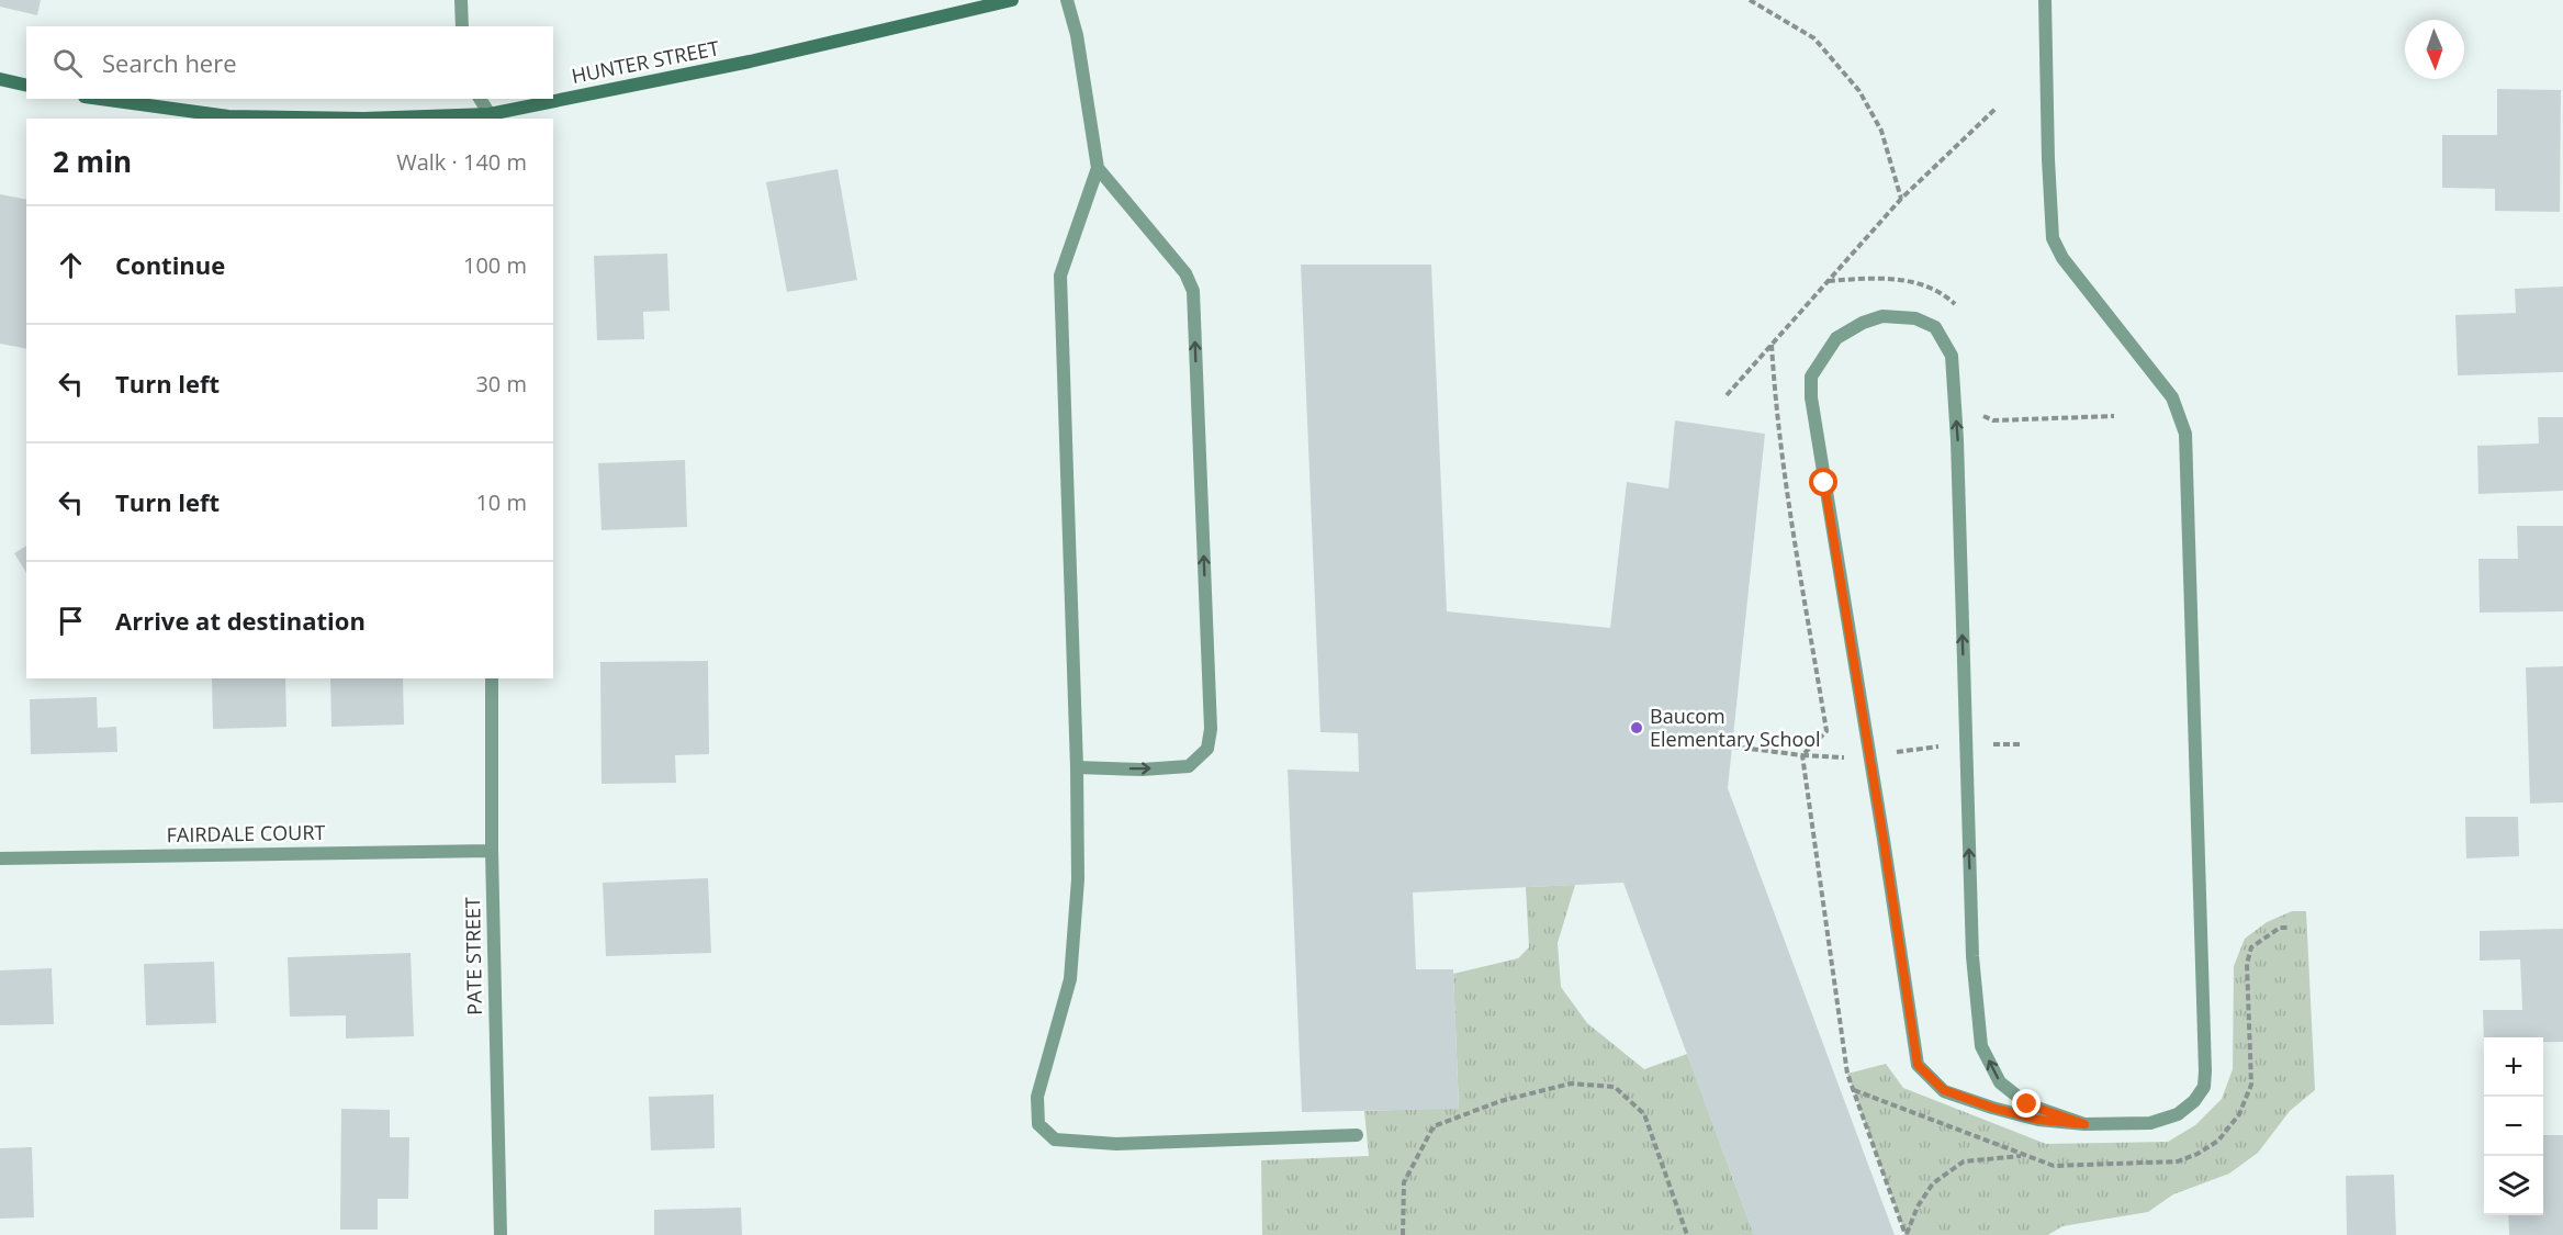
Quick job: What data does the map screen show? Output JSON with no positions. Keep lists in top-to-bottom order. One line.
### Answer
{"streets":{"street":["HUNTER STREET","FAIRDALE COURT","PATE STREET"]},"crossings":[["FAIRDALE COURT","PATE STREET"]],"places":["Baucom Elementary School"],"north":"bottom","page":{"search":"Search here","heading":["2 min","Walk · 140 m"],"list":[["Continue","100 m"],["Turn left","30 m"],["Turn left","10 m"],"Arrive at destination"],"map_buttons":["+","−"]}}
